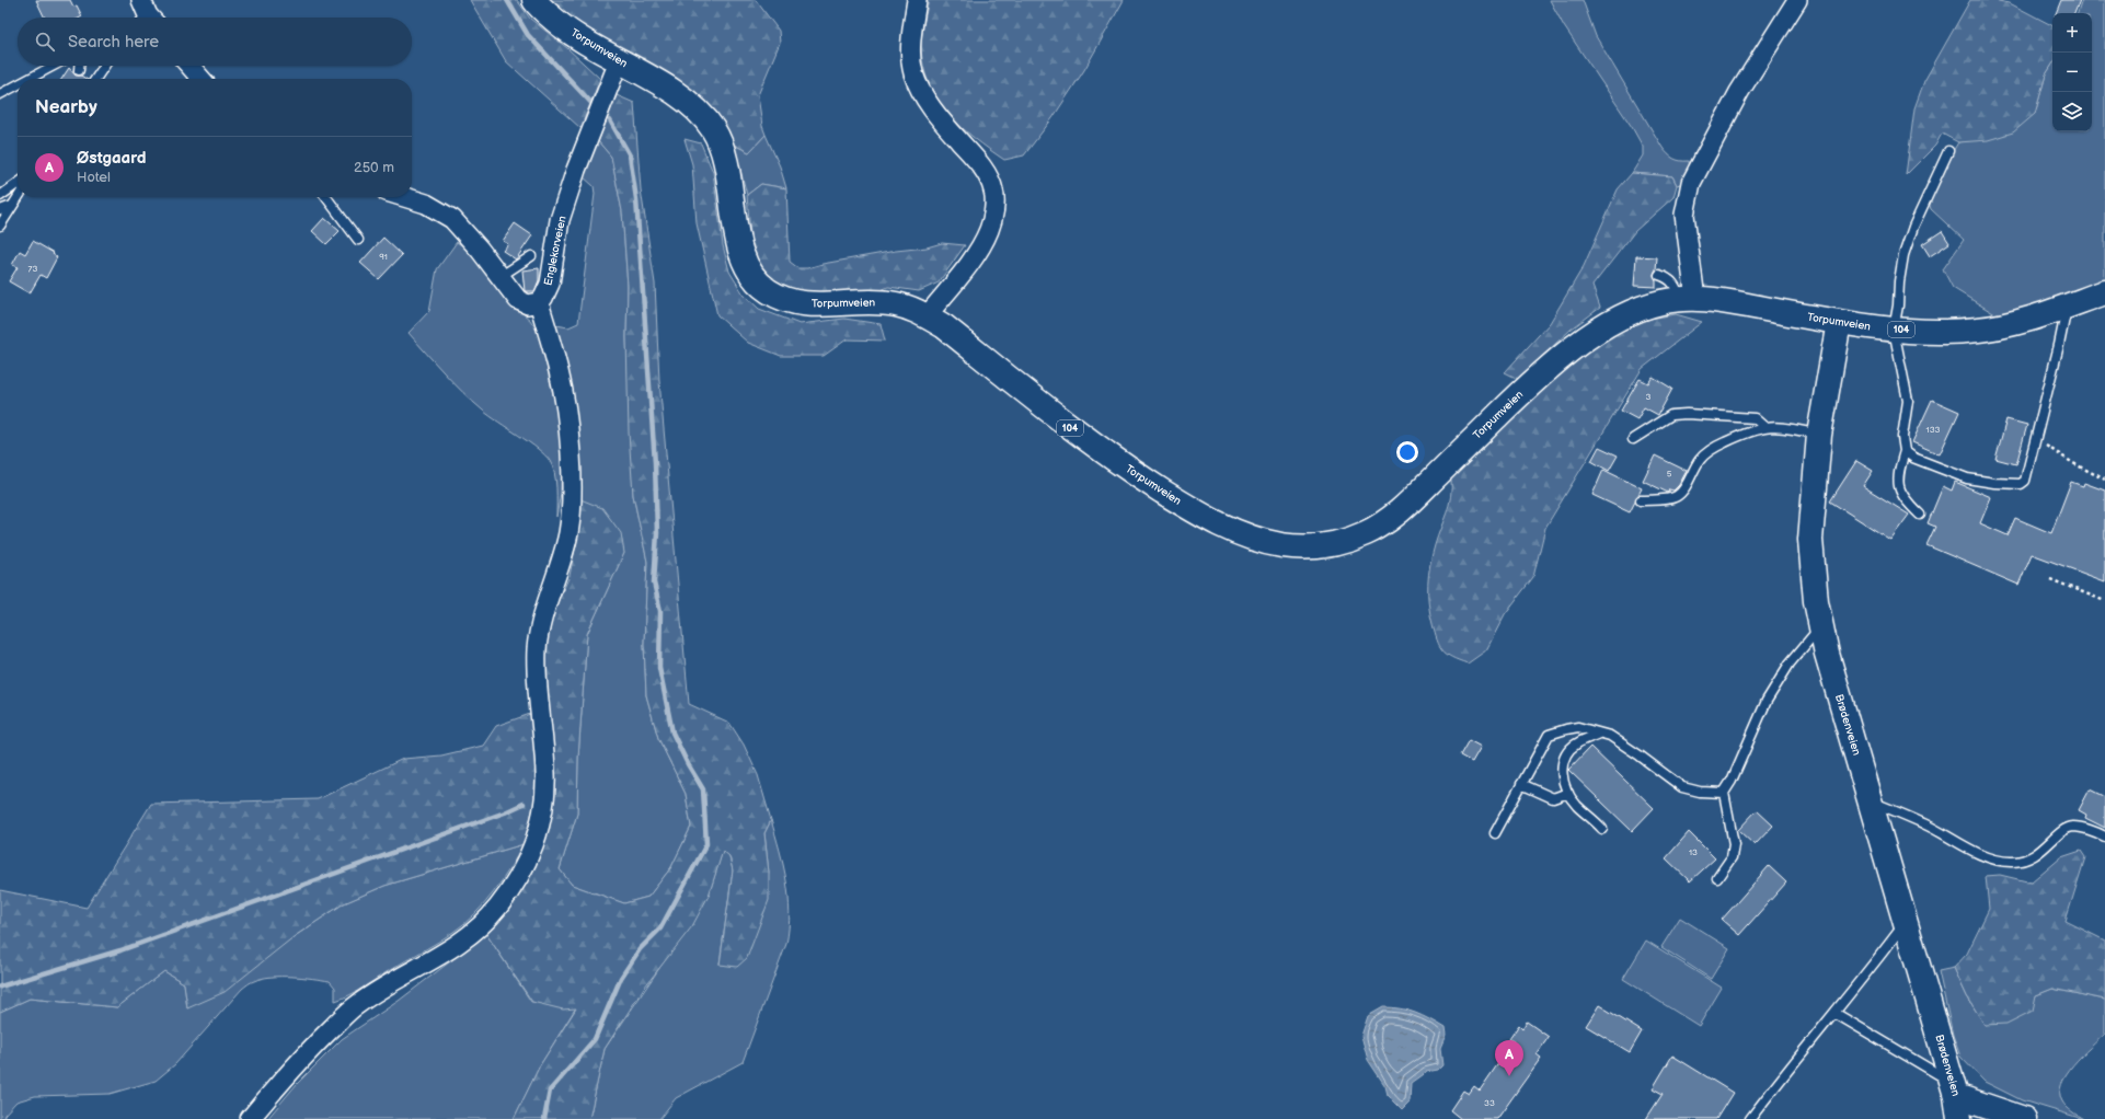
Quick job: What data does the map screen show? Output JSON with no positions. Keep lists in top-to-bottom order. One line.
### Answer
{"streets":{"main road":["Torpumveien","104","Brødenveien"],"street":["Englekorveien"]},"crossings":[["Torpumveien","Englekorveien"],["Torpumveien","Brødenveien"]],"house_numbers":["91","73","3","133","5","13","33"],"page":{"map_buttons":["+","−"],"search":"Search here","heading":"Nearby","list":[{"mark":"A","name":"Østgaard","note":"Hotel","value":"250 m"}],"pins":"A"}}
